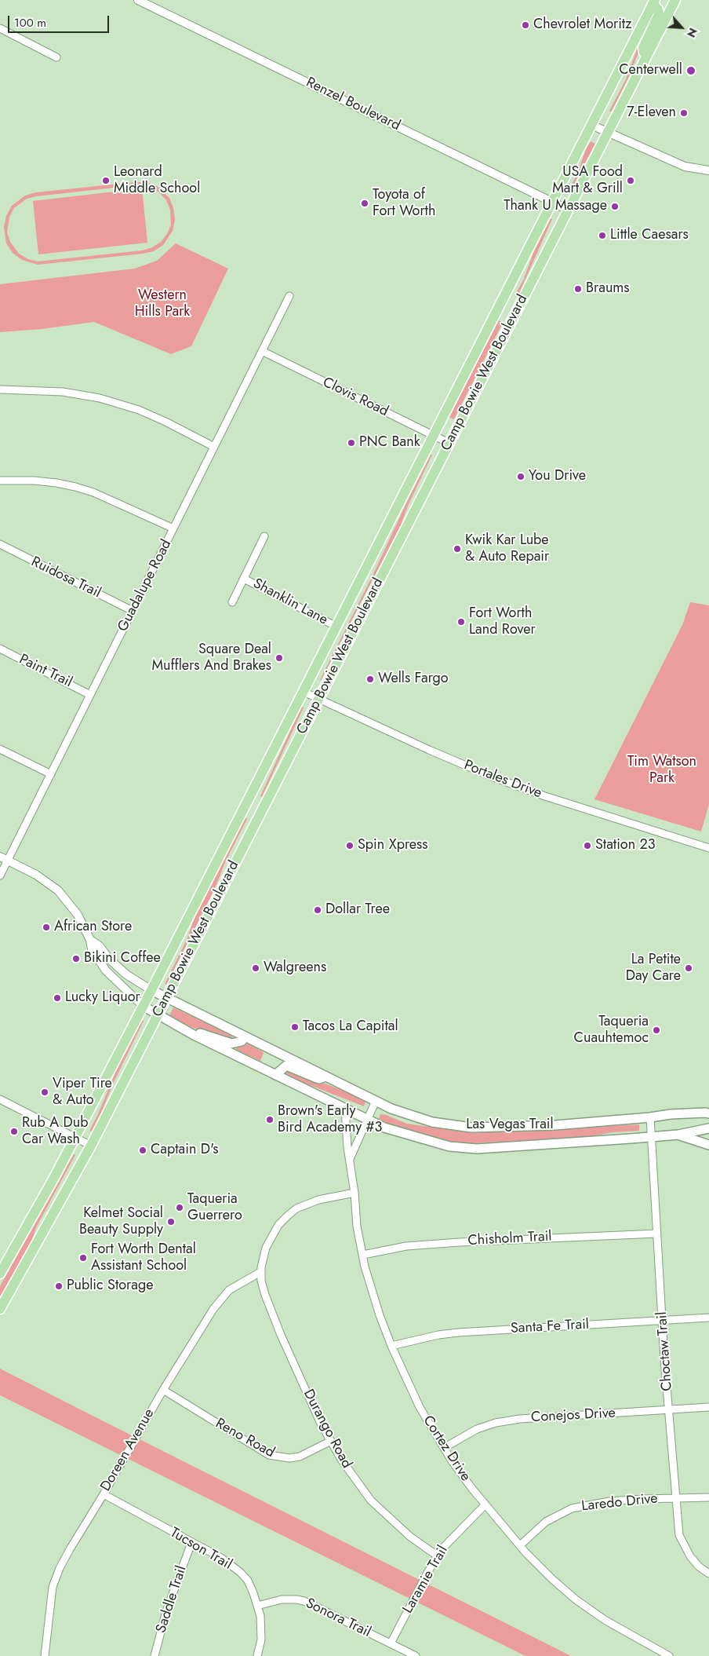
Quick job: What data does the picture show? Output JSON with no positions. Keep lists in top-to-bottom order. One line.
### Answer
{"streets":{"main road":["Camp Bowie West Boulevard","Las Vegas Trail"],"street":["Renzel Boulevard","Clovis Road","Ruidosa Trail","Guadalupe Road","Shanklin Lane","Paint Trail","Portales Drive","Chisholm Trail","Santa Fe Trail","Choctaw Trail","Conejos Drive","Durango Road","Reno Road","Cortez Drive","Doreen Avenue","Laredo Drive","Tucson Trail","Laramie Trail","Saddle Trail","Sonora Trail"]},"crossings":[["Renzel Boulevard","Camp Bowie West Boulevard"],["Camp Bowie West Boulevard","Clovis Road"],["Camp Bowie West Boulevard","Shanklin Lane"],["Camp Bowie West Boulevard","Portales Drive"],["Camp Bowie West Boulevard","Las Vegas Trail"],["Clovis Road","Guadalupe Road"],["Ruidosa Trail","Guadalupe Road"],["Guadalupe Road","Paint Trail"],["Las Vegas Trail","Choctaw Trail"],["Las Vegas Trail","Cortez Drive"],["Chisholm Trail","Choctaw Trail"],["Chisholm Trail","Cortez Drive"],["Santa Fe Trail","Choctaw Trail"],["Santa Fe Trail","Cortez Drive"],["Choctaw Trail","Conejos Drive"],["Choctaw Trail","Laredo Drive"],["Conejos Drive","Cortez Drive"],["Durango Road","Reno Road"],["Durango Road","Doreen Avenue"],["Durango Road","Laramie Trail"],["Reno Road","Doreen Avenue"],["Cortez Drive","Laredo Drive"],["Cortez Drive","Laramie Trail"],["Doreen Avenue","Tucson Trail"],["Tucson Trail","Saddle Trail"],["Tucson Trail","Sonora Trail"],["Laramie Trail","Sonora Trail"]],"parks":["Western Hills Park","Tim Watson Park"],"places":["Chevrolet Moritz","Centerwell","7-Eleven","Leonard Middle School","USA Food Mart & Grill","Toyota of Fort Worth","Thank U Massage","Little Caesars","Braums","PNC Bank","You Drive","Kwik Kar Lube & Auto Repair","Fort Worth Land Rover","Square Deal Mufflers And Brakes","Wells Fargo","Spin Xpress","Station 23","Dollar Tree","African Store","Bikini Coffee","Walgreens","La Petite Day Care","Lucky Liquor","Tacos La Capital","Taqueria Cuauhtemoc","Viper Tire & Auto","Brown's Early Bird Academy #3","Rub A Dub Car Wash","Captain D's","Taqueria Guerrero","Kelmet Social Beauty Supply","Fort Worth Dental Assistant School","Public Storage"],"scale_bar":"100 m","north":"bottom right"}
